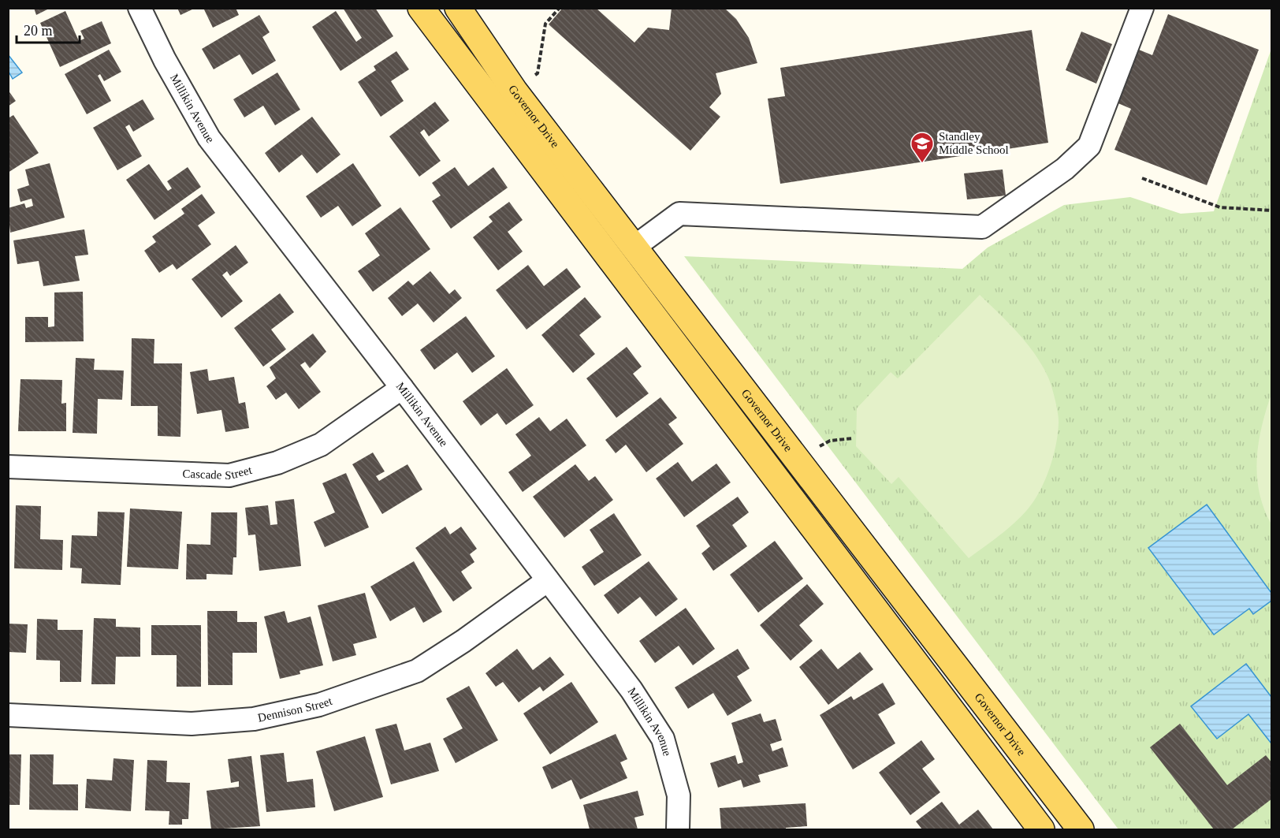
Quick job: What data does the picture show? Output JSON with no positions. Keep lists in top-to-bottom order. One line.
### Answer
{"streets":{"main road":["Governor Drive"],"street":["Millikin Avenue","Cascade Street","Dennison Street"]},"crossings":[["Millikin Avenue","Cascade Street"],["Millikin Avenue","Dennison Street"]],"places":{"school or university":["Standley Middle School"]},"scale_bar":"20 m"}
